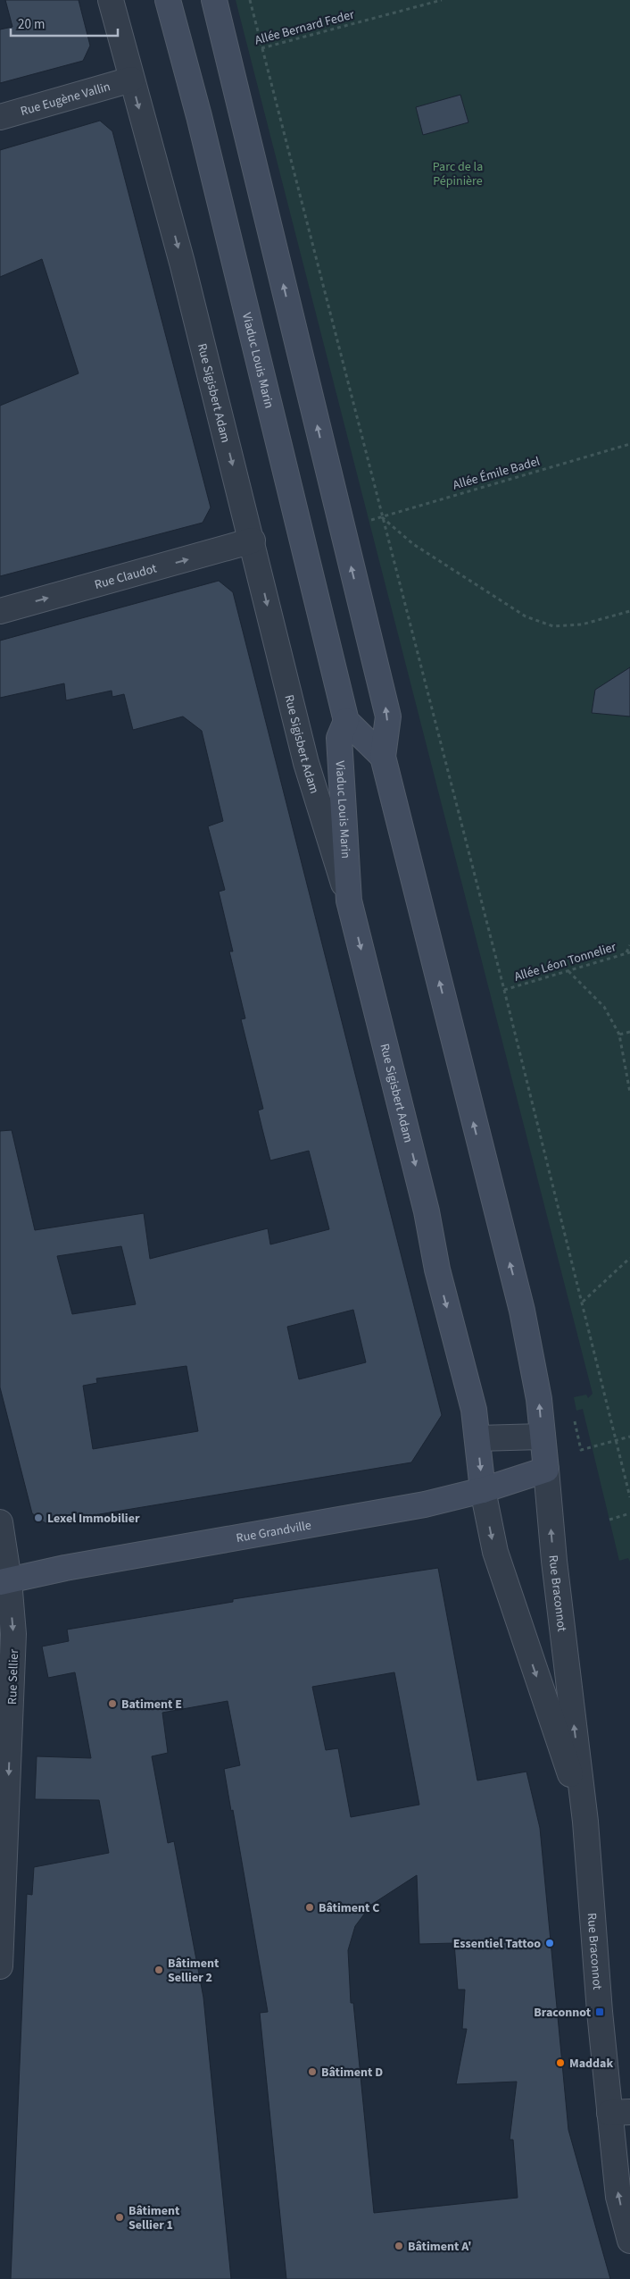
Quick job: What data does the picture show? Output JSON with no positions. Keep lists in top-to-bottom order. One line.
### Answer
{"streets":{"main road":["Viaduc Louis Marin","Rue Sigisbert Adam","Rue Grandville"],"street":["Rue Eugène Vallin","Rue Claudot","Rue Braconnot","Rue Sellier"],"path":["Allée Bernard Feder","Allée Émile Badel","Allée Léon Tonnelier"]},"crossings":[["Rue Eugène Vallin","Rue Sigisbert Adam"],["Viaduc Louis Marin","Rue Sigisbert Adam"],["Rue Sigisbert Adam","Rue Claudot"],["Rue Sigisbert Adam","Rue Grandville"],["Rue Sigisbert Adam","Rue Braconnot"],["Rue Grandville","Rue Braconnot"],["Rue Grandville","Rue Sellier"]],"one_way":["Rue Sigisbert Adam","Rue Claudot","Rue Sellier"],"parks":["Parc de la Pépinière"],"places":{"other":["Lexel Immobilier","Batiment E","Bâtiment C","Essentiel Tattoo","Bâtiment Sellier 2","Maddak","Bâtiment D","Bâtiment Sellier 1","Bâtiment A'"],"transit":["Braconnot"]},"scale_bar":"20 m"}
